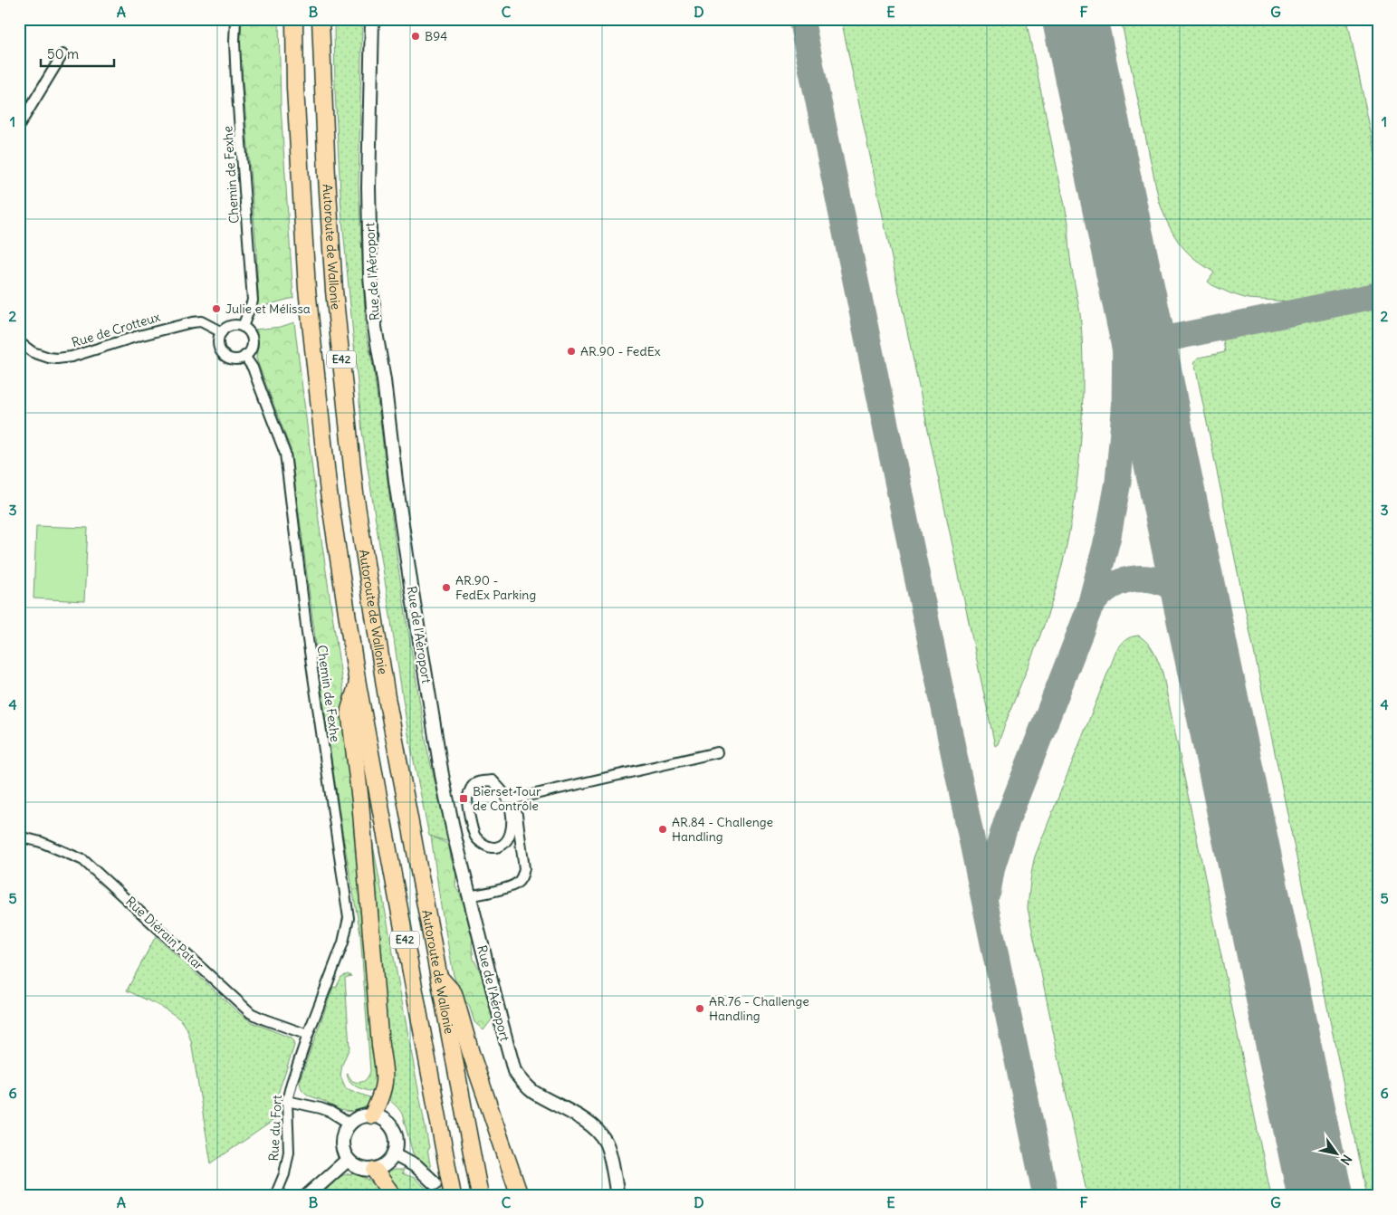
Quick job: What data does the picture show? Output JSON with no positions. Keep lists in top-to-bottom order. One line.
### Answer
{"streets":{"highway":["Autoroute de Wallonie","E42"],"street":["Chemin de Fexhe","Rue de l'Aéroport","Rue de Crotteux","Rue Diérain Patar","Rue du Fort"]},"crossings":[["Chemin de Fexhe","Rue de Crotteux"],["Chemin de Fexhe","Rue Diérain Patar"],["Chemin de Fexhe","Rue du Fort"],["Rue Diérain Patar","Rue du Fort"]],"places":{"other":["B94","Julie et Mélissa","AR.90 - FedEx","AR.90 - FedEx Parking","AR.84 - Challenge Handling","AR.76 - Challenge Handling"],"transit":["Bierset Tour de Contrôle"]},"scale_bar":"50 m","north":"bottom right","grid":{"columns":["A","B","C","D","E","F","G"],"rows":["1","2","3","4","5","6"]}}
